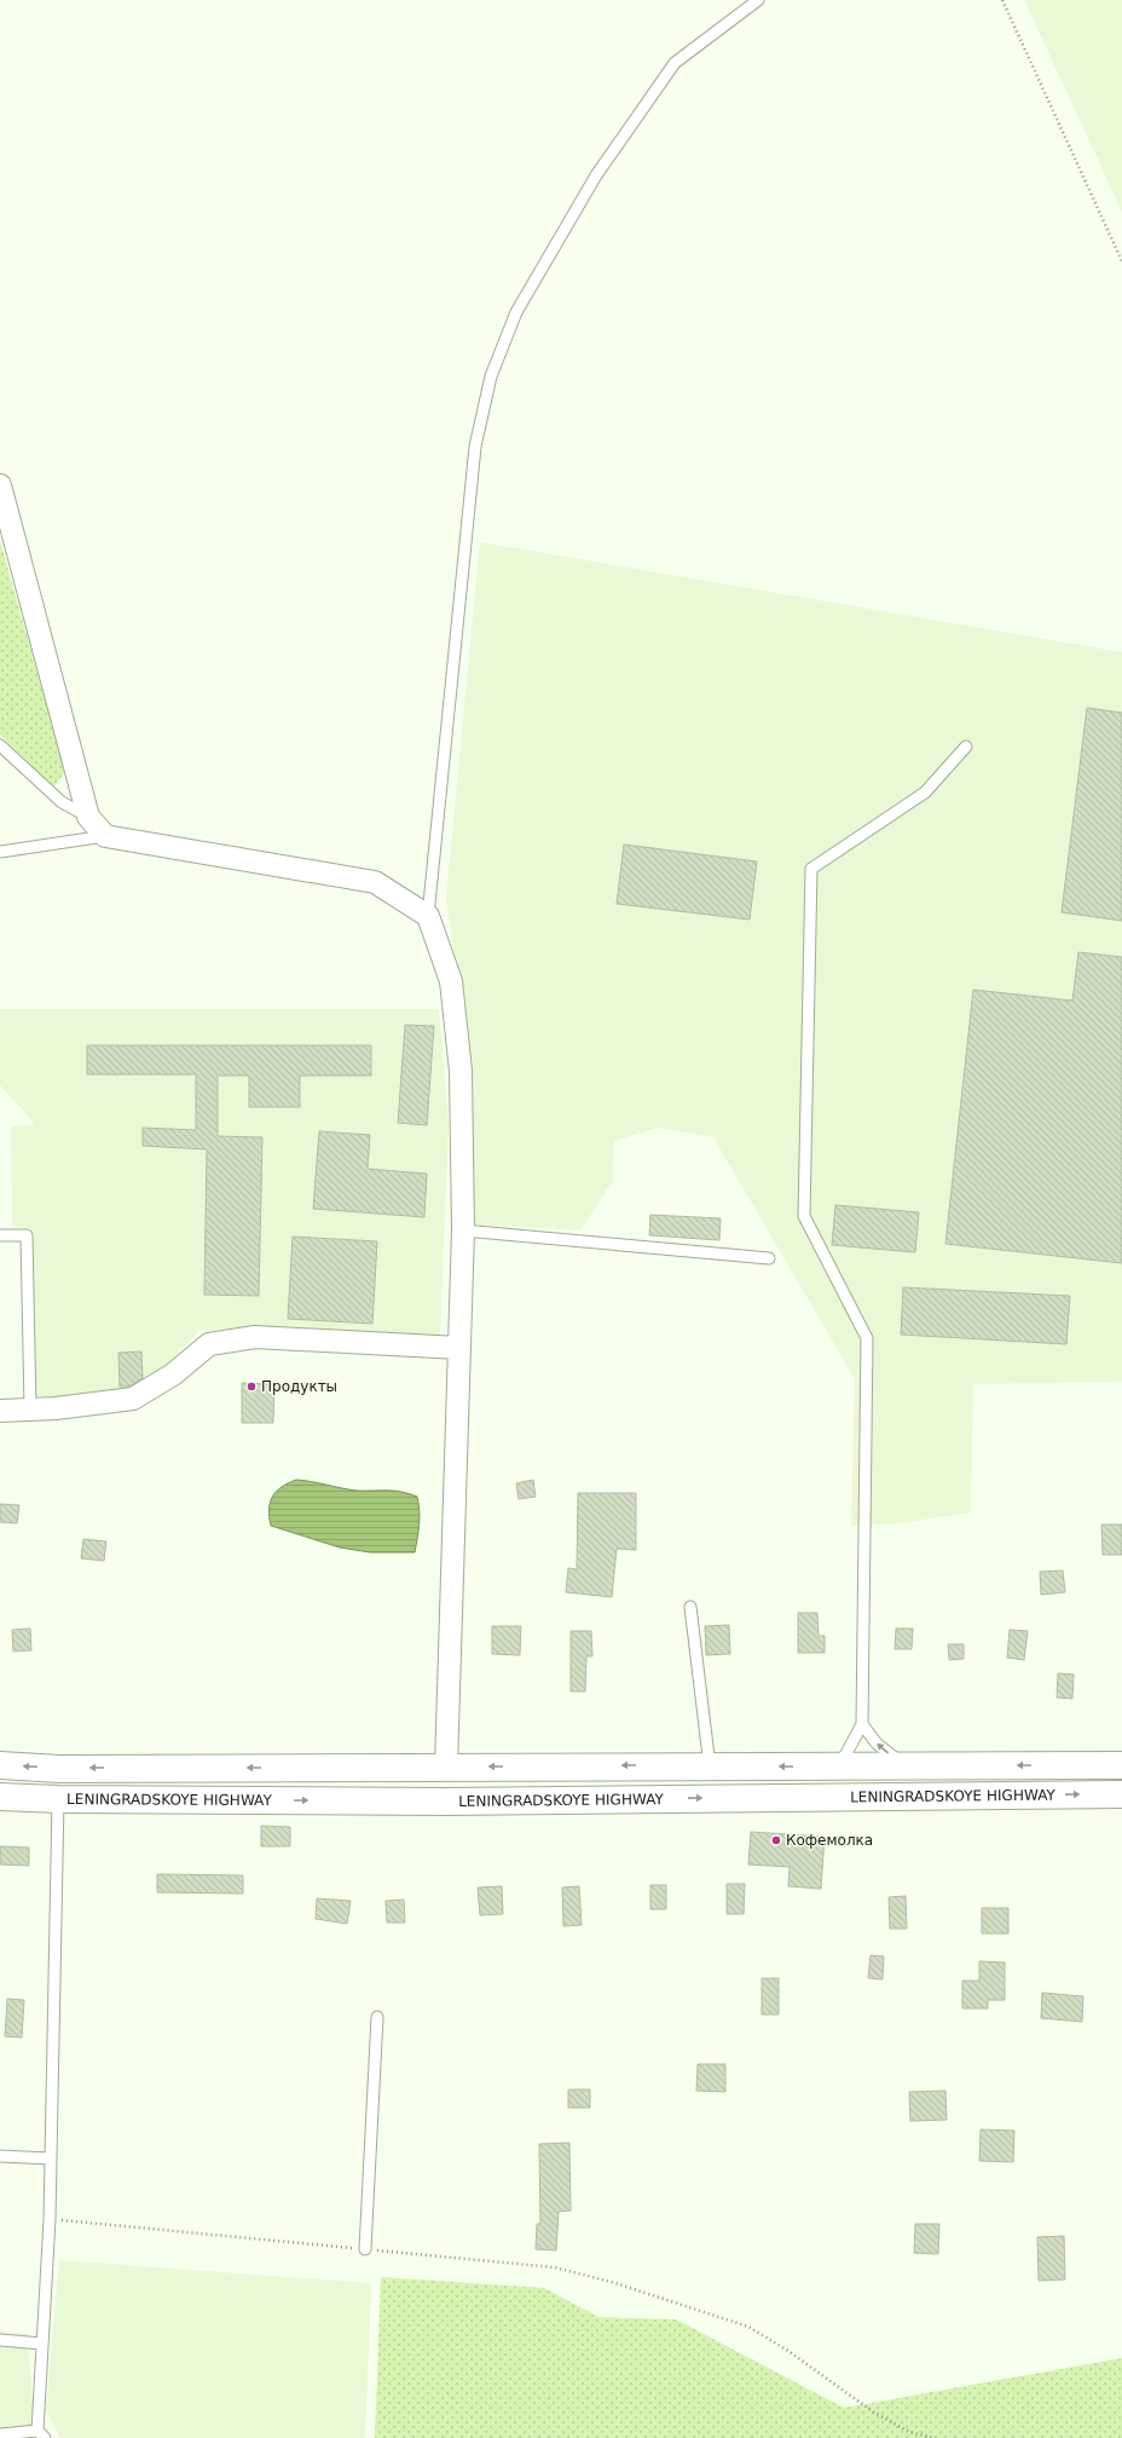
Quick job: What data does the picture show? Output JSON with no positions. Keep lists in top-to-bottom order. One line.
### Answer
{"streets":{"highway":["LENINGRADSKOYE HIGHWAY"]},"places":["Продукты","Кофемолка"]}
